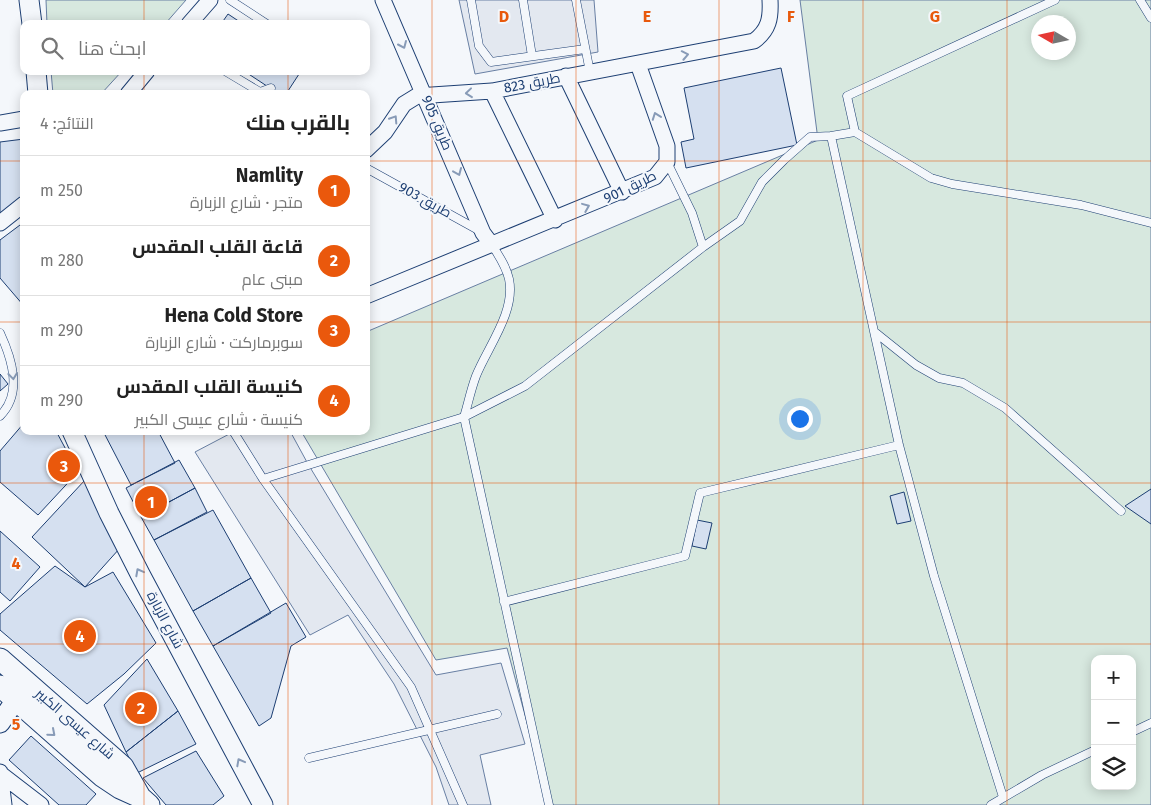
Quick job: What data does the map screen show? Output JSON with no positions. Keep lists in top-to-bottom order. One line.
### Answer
{"streets":{"main road":["شارع عيسى الكبير"],"street":["طريق 823","طريق 905","طريق 901","شارع الزبارة"],"lane":["طريق 903"]},"crossings":[["طريق 823","طريق 905"],["طريق 823","طريق 901"],["طريق 905","طريق 901"],["طريق 905","طريق 903"],["طريق 901","طريق 903"]],"one_way":["شارع الزبارة"],"north":"left","page":{"search":"ابحث هنا","heading":["بالقرب منك","النتائج: 4"],"list":[{"mark":"1","name":"Namlity","note":"متجر · شارع الزبارة","value":"250 m"},{"mark":"2","name":"قاعة القلب المقدس","note":"مبنى عام","value":"280 m"},{"mark":"3","name":"Hena Cold Store","note":"سوبرماركت · شارع الزبارة","value":"290 m"},{"mark":"4","name":"كنيسة القلب المقدس","note":"كنيسة · شارع عيسى الكبير","value":"290 m"}],"pins":["3","1","4","2"],"map_buttons":["+","−"]},"grid":{"columns":["D","E","F","G"],"rows":["4","5"]}}
